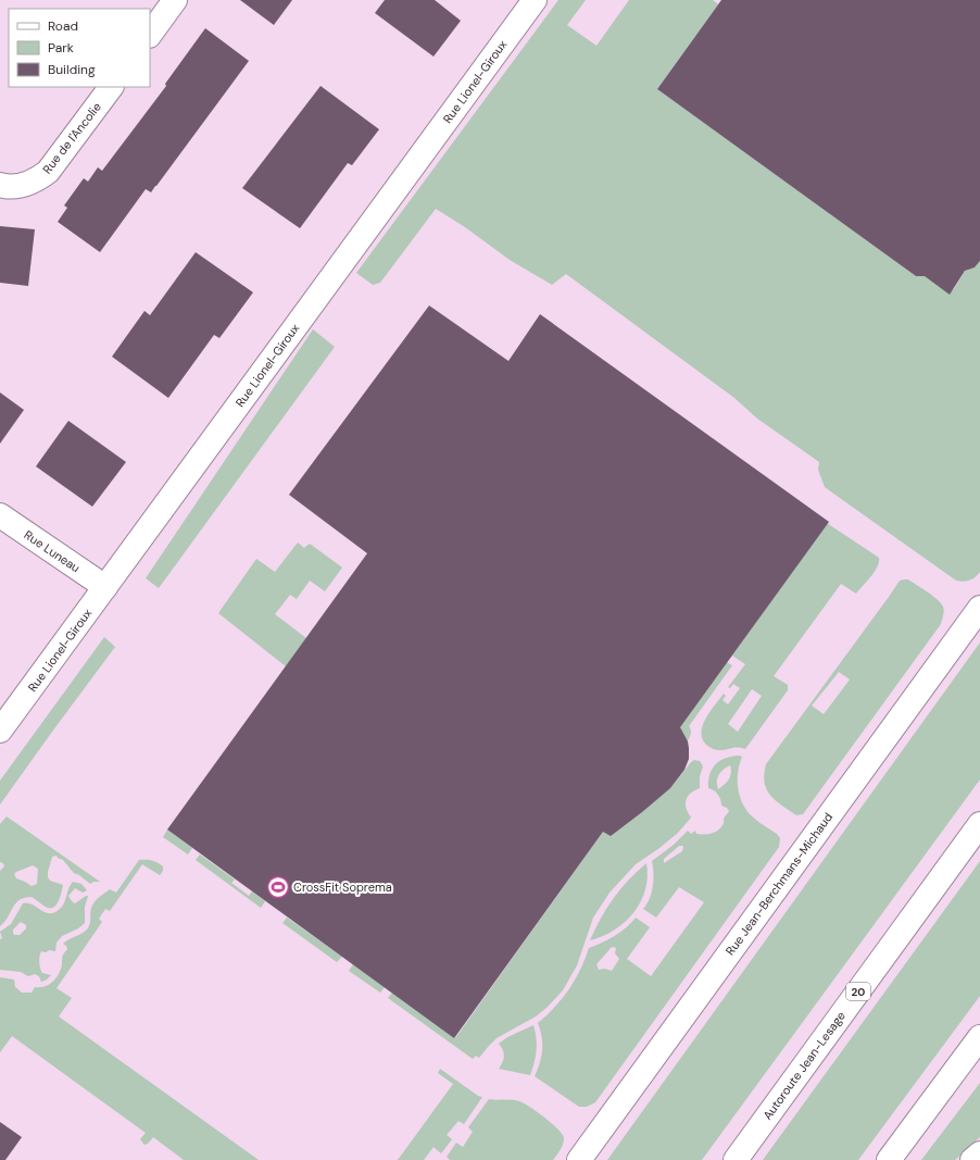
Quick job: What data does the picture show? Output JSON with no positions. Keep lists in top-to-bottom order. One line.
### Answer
{"streets":{"main road":["Rue Lionel-Giroux","Rue de l'Ancolie","Rue Luneau","Rue Jean-Berchmans-Michaud","20","Autoroute Jean-Lesage"]},"crossings":[["Rue Lionel-Giroux","Rue Luneau"]],"places":{"sports":["CrossFit Soprema"]},"legend":["Road","Park","Building"]}
